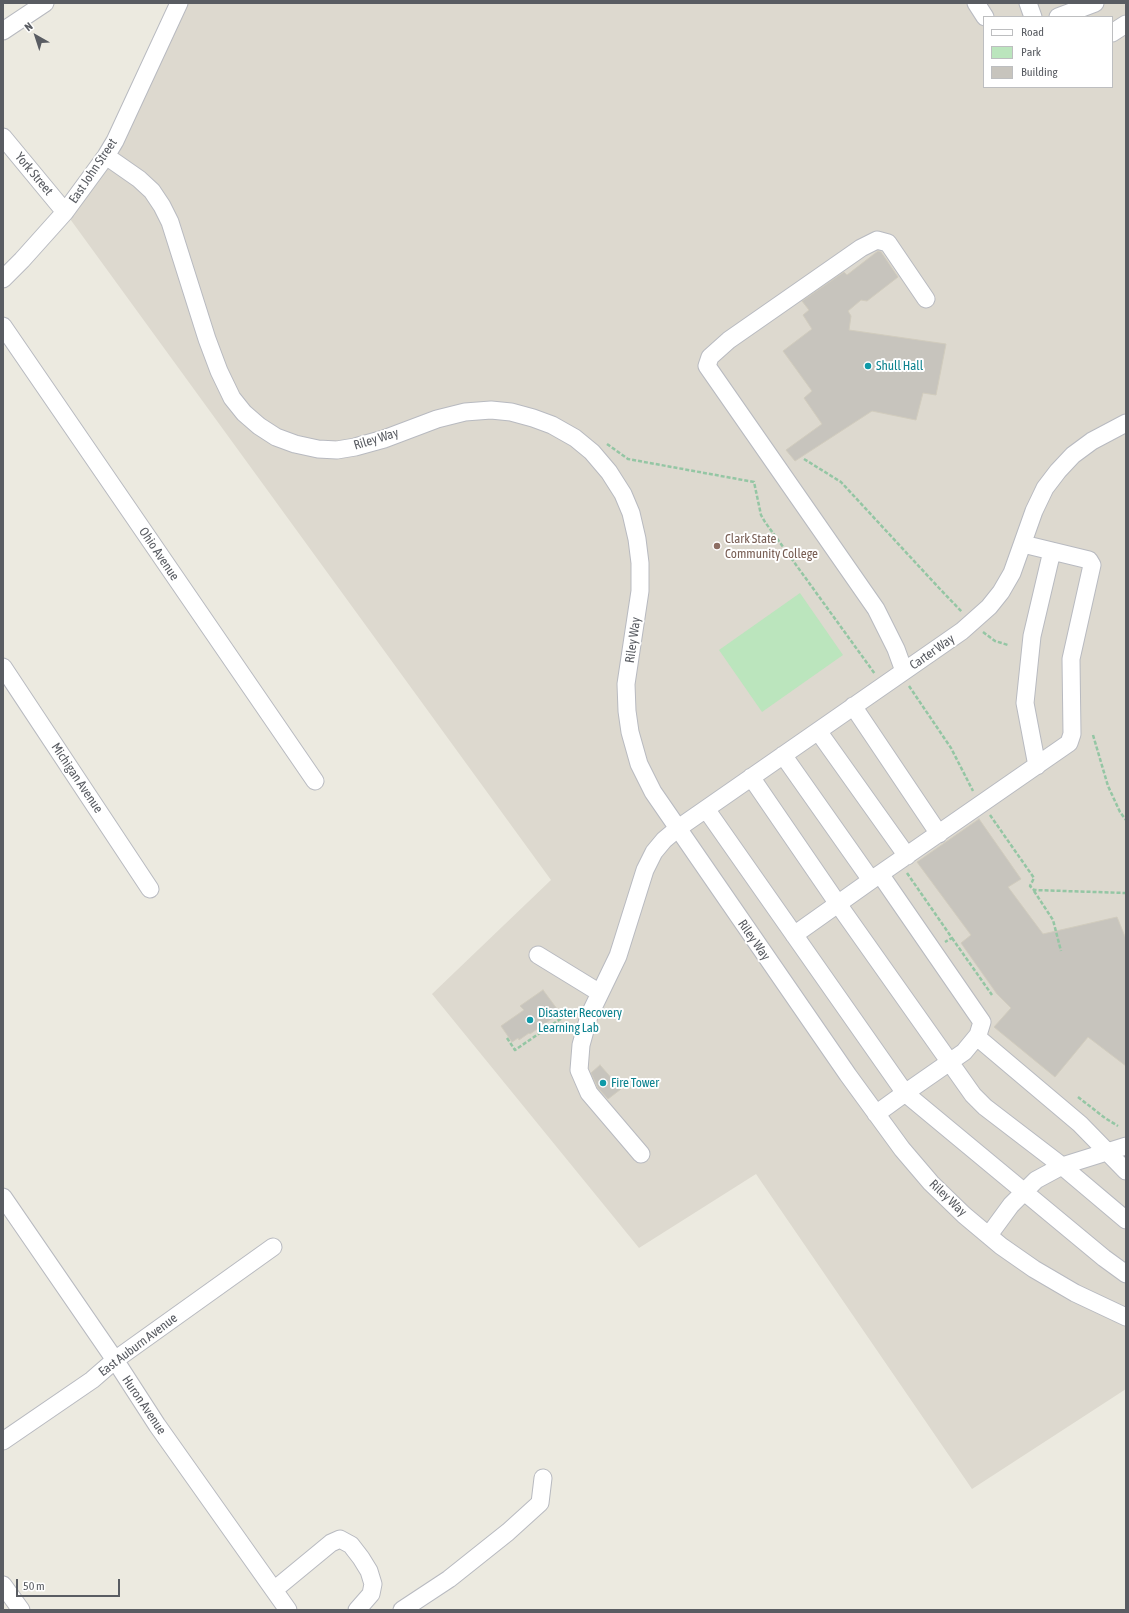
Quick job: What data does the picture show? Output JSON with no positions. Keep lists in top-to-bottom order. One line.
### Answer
{"streets":{"street":["East John Street","York Street","Riley Way","Ohio Avenue","Carter Way","Michigan Avenue","East Auburn Avenue","Huron Avenue"]},"crossings":[["East John Street","York Street"],["East John Street","Riley Way"],["Riley Way","Carter Way"],["East Auburn Avenue","Huron Avenue"]],"places":["Shull Hall","Clark State Community College","Disaster Recovery Learning Lab","Fire Tower"],"legend":["Road","Park","Building"],"scale_bar":"50 m","north":"top left"}
